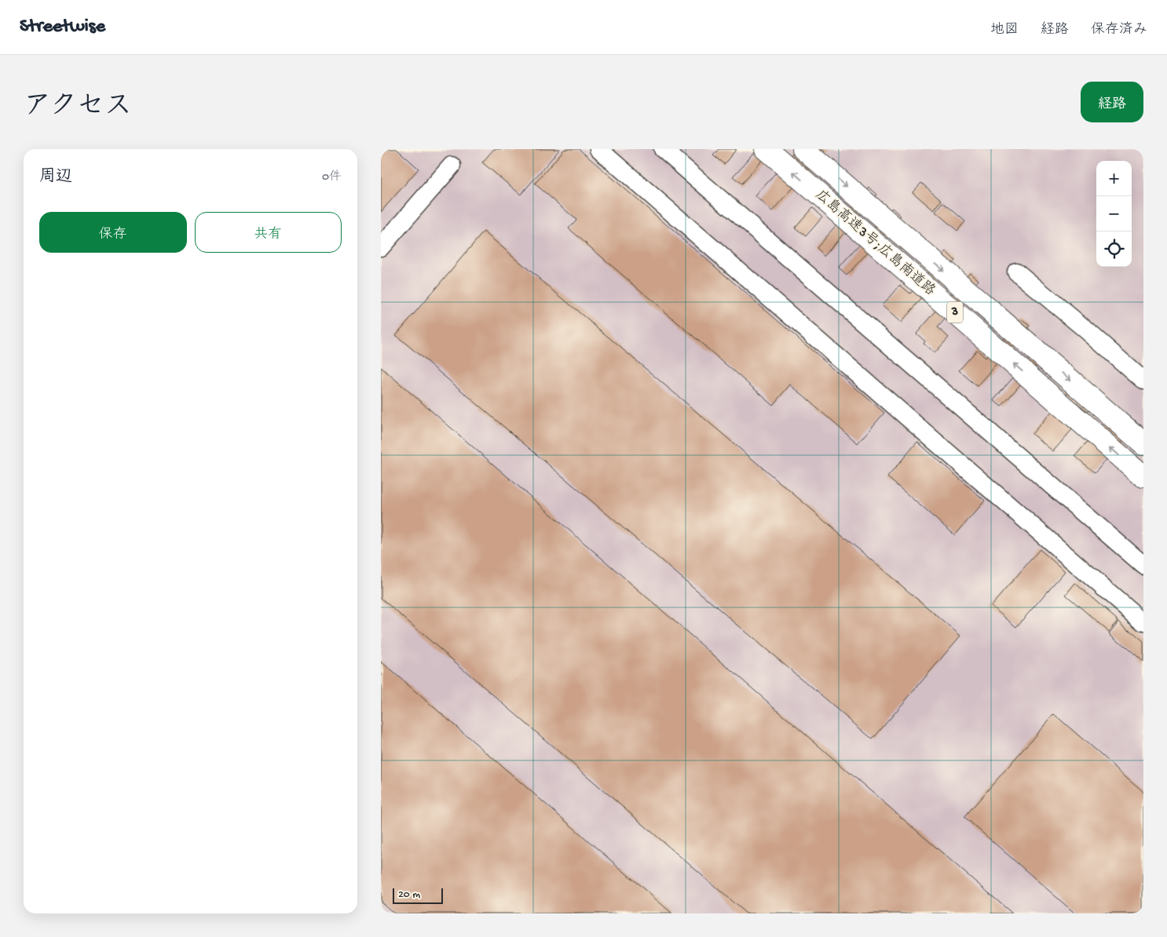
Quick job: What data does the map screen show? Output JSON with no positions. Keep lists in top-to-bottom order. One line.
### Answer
{"streets":{"highway":["広島高速3号;広島南道路","3"]},"scale_bar":"20 m","page":{"header":"Streetwise","nav":["地図","経路","保存済み"],"title":"アクセス","buttons":["経路",["保存","共有"]],"heading":["周辺","0件"],"map_buttons":["+","−"],"scale":"20 m"}}
